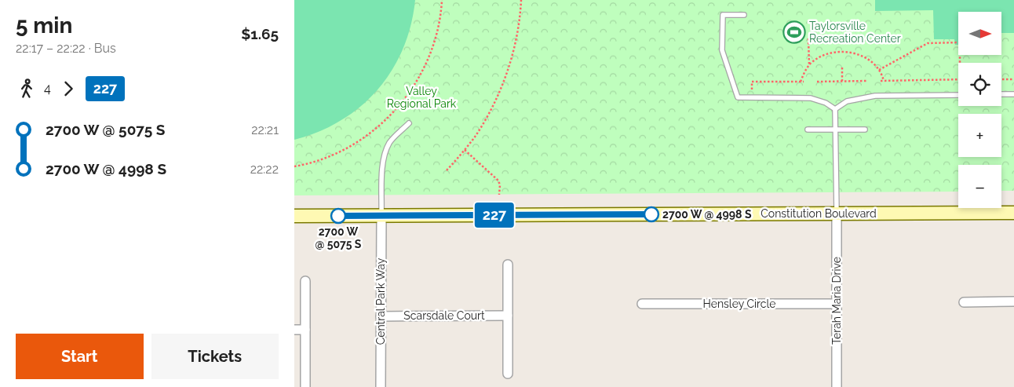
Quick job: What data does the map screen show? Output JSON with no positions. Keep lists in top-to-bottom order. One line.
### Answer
{"streets":{"main road":["Constitution Boulevard"],"street":["Terah Maria Drive","Central Park Way","Hensley Circle","Scarsdale Court"]},"crossings":[["Constitution Boulevard","Terah Maria Drive"],["Constitution Boulevard","Central Park Way"],["Terah Maria Drive","Hensley Circle"],["Central Park Way","Scarsdale Court"]],"parks":["Valley Regional Park"],"places":{"sports":["Taylorsville Recreation Center"],"other":["2700 W @ 4998 S","2700 W @ 5075 S"]},"lines":["bus line 227"],"north":"right","page":{"heading":["5 min","22:17 – 22:22 · Bus","$1.65"],"on_map":"227","map_buttons":["+","−"],"legs":["4","227"],"list":[{"name":"2700 W @ 5075 S","value":"22:21"},{"name":"2700 W @ 4998 S","value":"22:22"}],"buttons":["Start","Tickets"]}}
